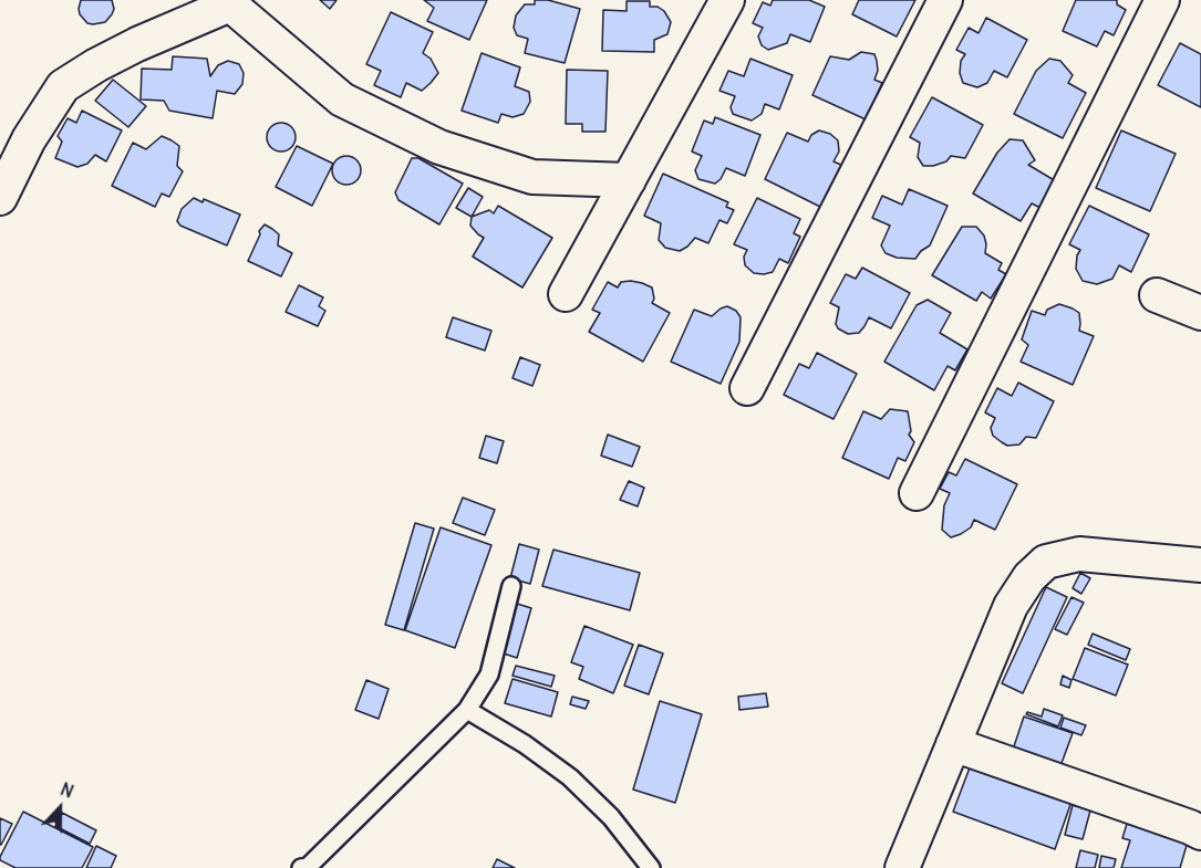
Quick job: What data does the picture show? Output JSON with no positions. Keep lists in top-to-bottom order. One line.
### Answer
{"north":"top"}
